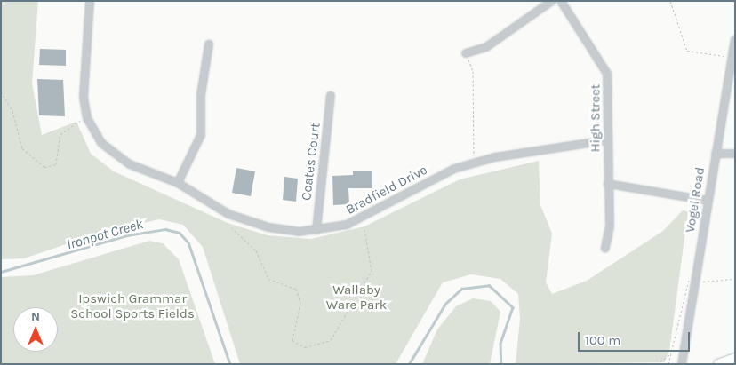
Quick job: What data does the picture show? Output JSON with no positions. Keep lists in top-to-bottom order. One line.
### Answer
{"streets":{"street":["High Street","Coates Court","Bradfield Drive","Vogel Road"]},"crossings":[["High Street","Bradfield Drive"],["Coates Court","Bradfield Drive"]],"water":["Ironpot Creek"],"parks":["Wallaby Ware Park","Ipswich Grammar School Sports Fields"],"scale_bar":"100 m","north":"top"}
